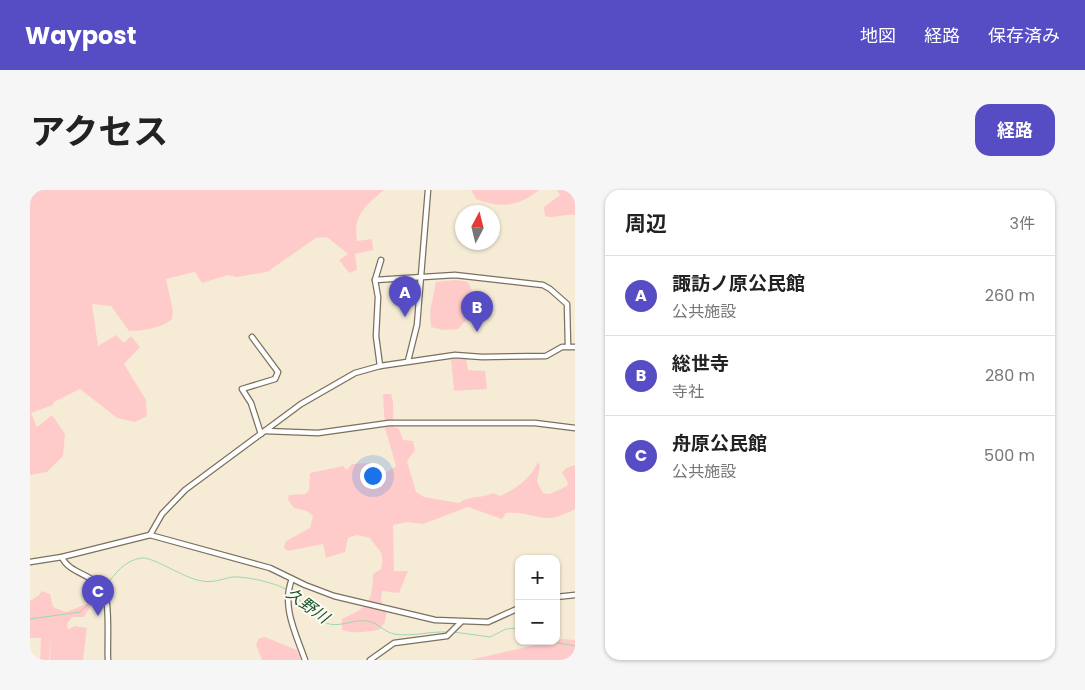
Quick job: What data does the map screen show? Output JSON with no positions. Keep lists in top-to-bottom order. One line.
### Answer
{"water":["久野川"],"north":"top","page":{"header":"Waypost","nav":["地図","経路","保存済み"],"title":"アクセス","buttons":"経路","heading":["周辺","3件"],"list":[{"mark":"A","name":"諏訪ノ原公民館","note":"公共施設","value":"260 m"},{"mark":"B","name":"総世寺","note":"寺社","value":"280 m"},{"mark":"C","name":"舟原公民館","note":"公共施設","value":"500 m"}],"pins":["A","B","C"],"map_buttons":["+","−"]}}
